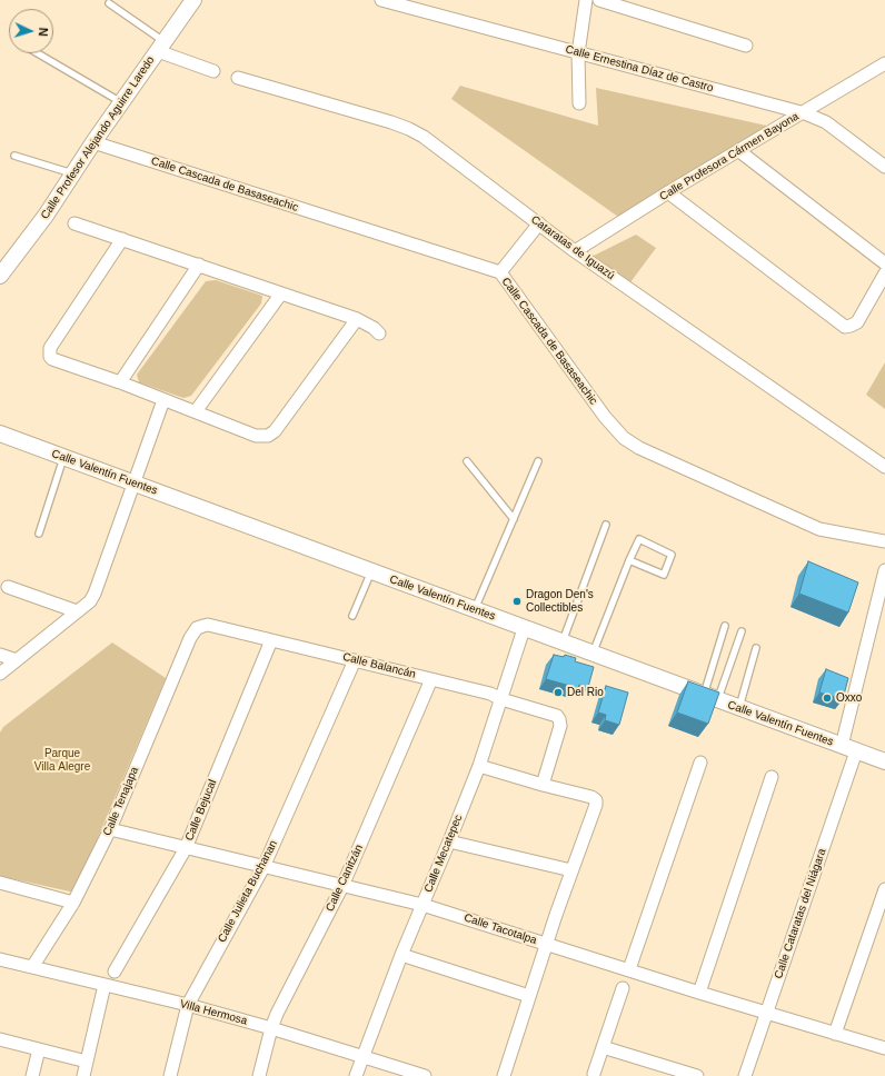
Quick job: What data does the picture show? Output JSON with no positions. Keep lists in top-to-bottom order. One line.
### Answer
{"streets":{"street":["Calle Ernestina Díaz de Castro","Calle Profesor Alejando Aguirre Laredo","Calle Profesora Cármen Bayona","Calle Cascada de Basaseachic","Cataratas de Iguazú","Calle Valentín Fuentes","Calle Balancán","Calle Tenajapa","Calle Bejucal","Calle Mecatepec","Calle Canitzán","Calle Julieta Buchanan","Calle Cataratas del Niágara","Calle Tacotalpa","Villa Hermosa"]},"crossings":[["Calle Ernestina Díaz de Castro","Calle Profesora Cármen Bayona"],["Calle Profesor Alejando Aguirre Laredo","Calle Cascada de Basaseachic"],["Calle Profesora Cármen Bayona","Cataratas de Iguazú"],["Calle Valentín Fuentes","Calle Mecatepec"],["Calle Valentín Fuentes","Calle Cataratas del Niágara"],["Calle Balancán","Calle Tenajapa"],["Calle Balancán","Calle Bejucal"],["Calle Balancán","Calle Mecatepec"],["Calle Balancán","Calle Canitzán"],["Calle Balancán","Calle Julieta Buchanan"],["Calle Tenajapa","Calle Tacotalpa"],["Calle Tenajapa","Villa Hermosa"],["Calle Bejucal","Calle Tacotalpa"],["Calle Mecatepec","Calle Tacotalpa"],["Calle Mecatepec","Villa Hermosa"],["Calle Canitzán","Calle Tacotalpa"],["Calle Canitzán","Villa Hermosa"],["Calle Julieta Buchanan","Calle Tacotalpa"],["Calle Julieta Buchanan","Villa Hermosa"],["Calle Cataratas del Niágara","Calle Tacotalpa"]],"parks":["Parque Villa Alegre"],"places":["Dragon Den's Collectibles","Del Rio","Oxxo"],"north":"right"}
